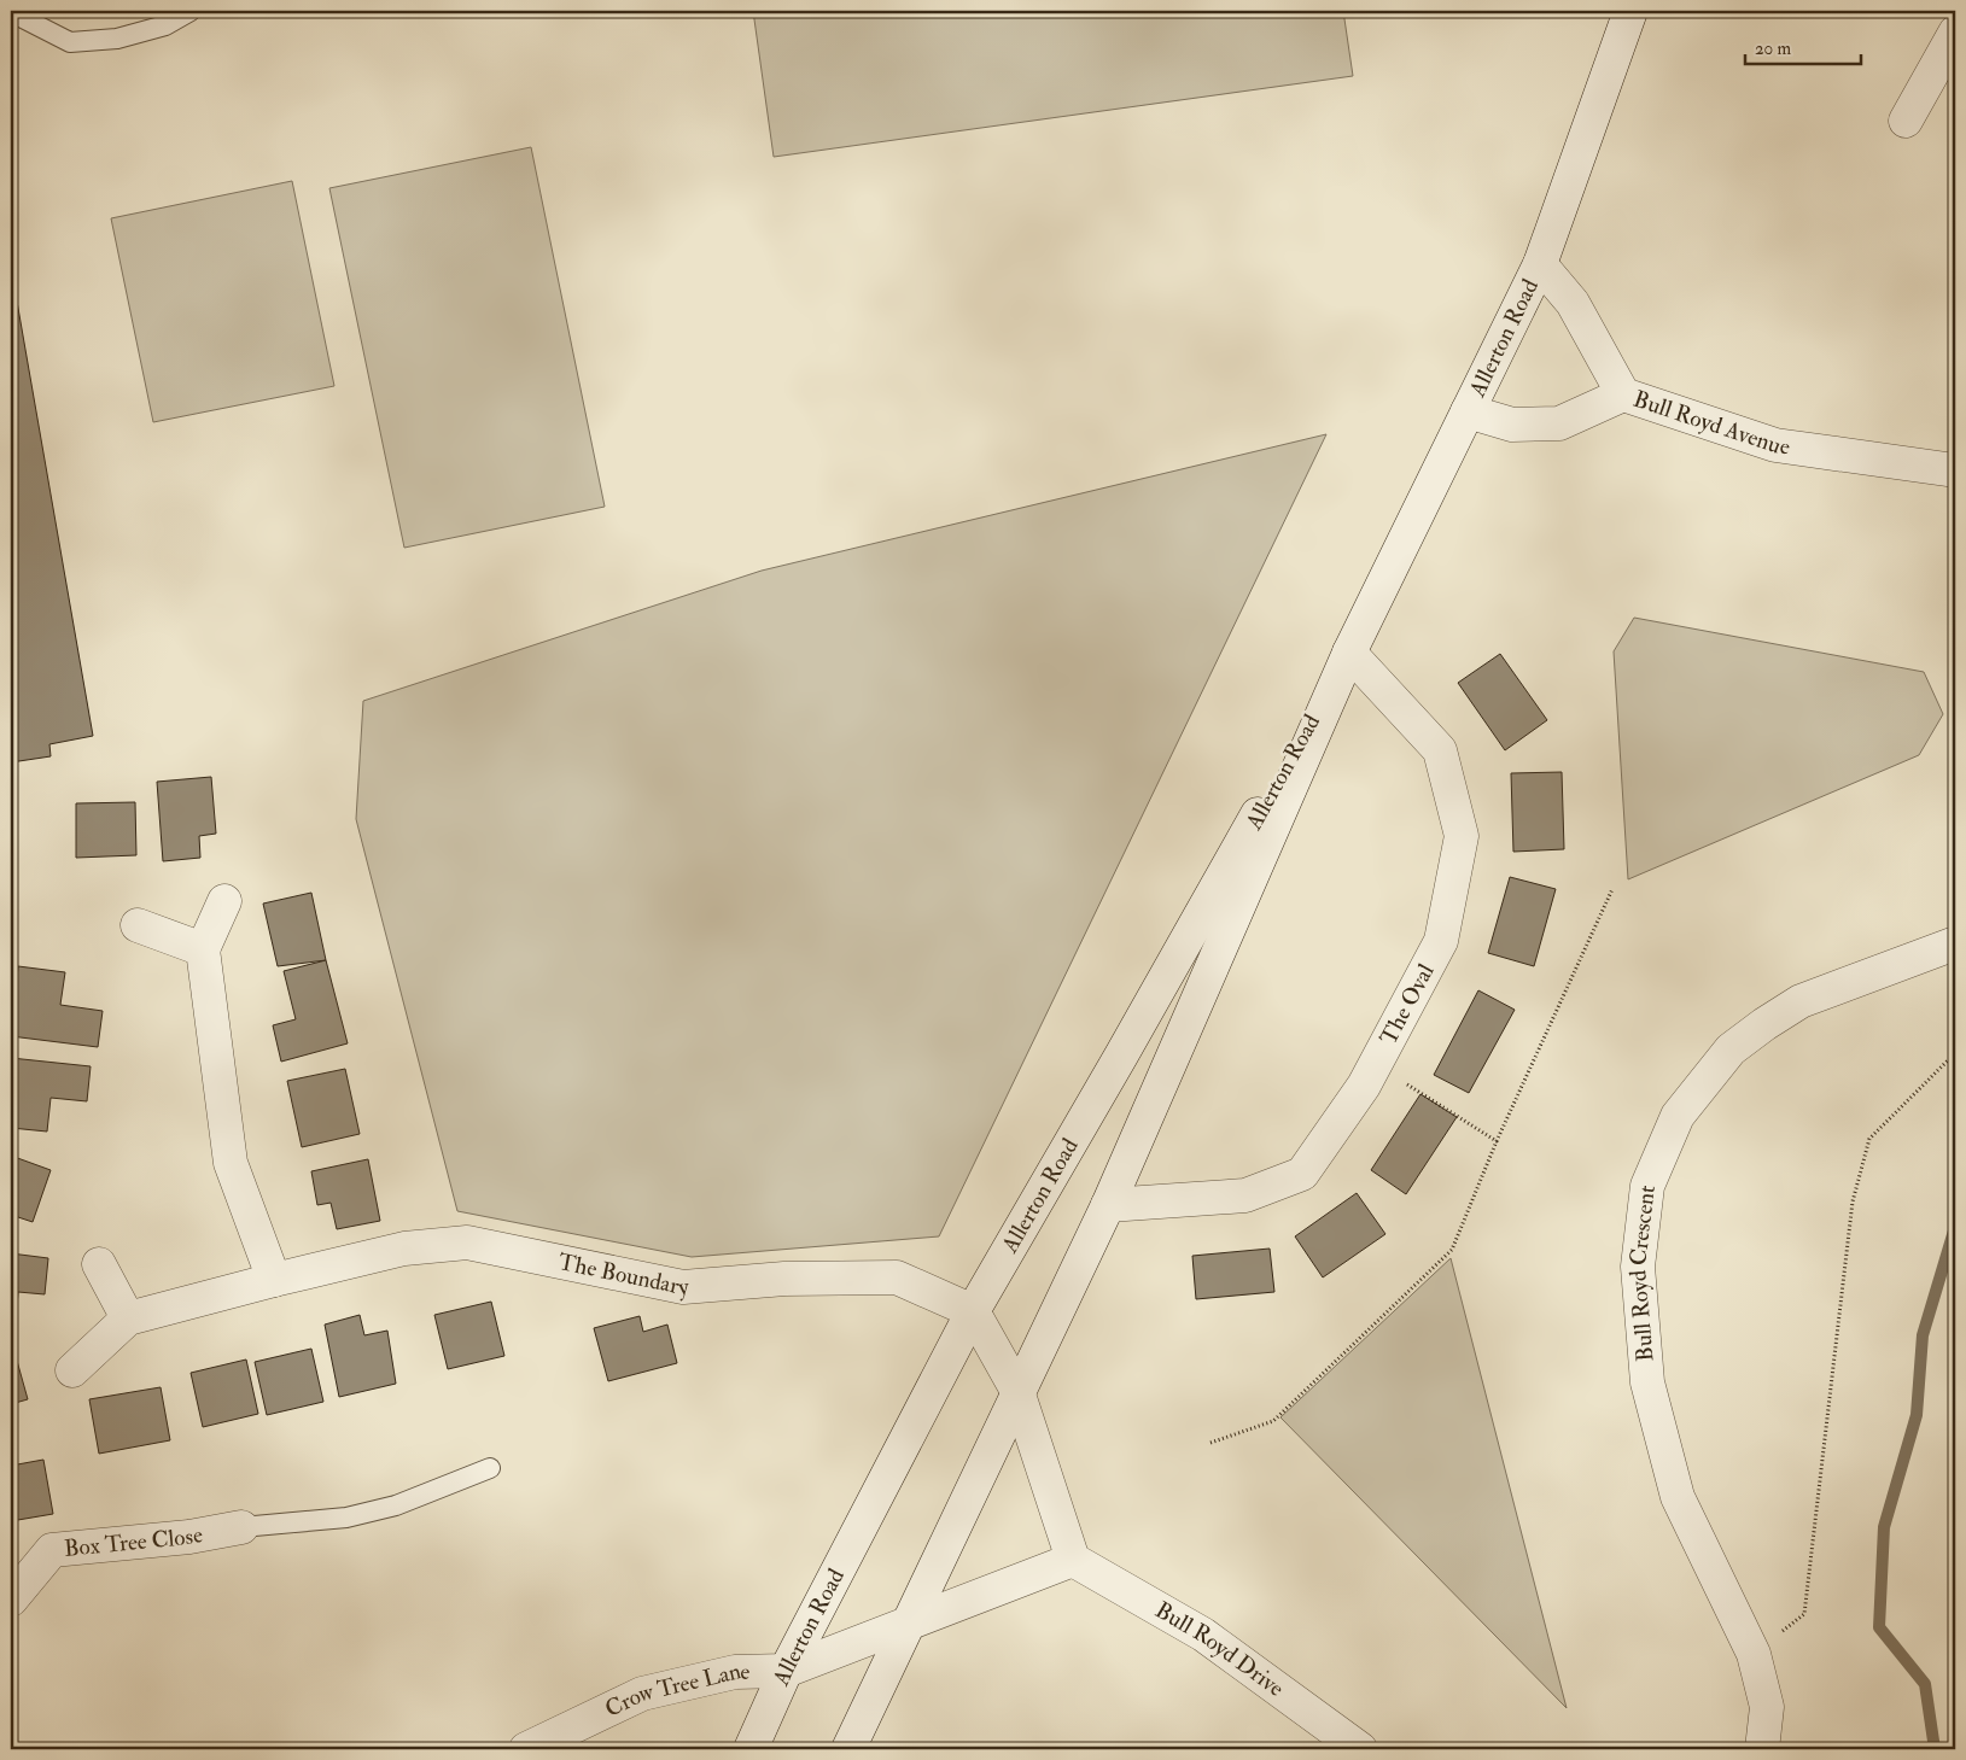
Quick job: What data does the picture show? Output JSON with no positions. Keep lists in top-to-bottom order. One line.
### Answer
{"streets":{"street":["Allerton Road","Bull Royd Avenue","The Oval","The Boundary","Bull Royd Crescent","Box Tree Close","Bull Royd Drive","Crow Tree Lane"]},"crossings":[["Allerton Road","Bull Royd Avenue"],["Allerton Road","The Oval"],["Allerton Road","The Boundary"],["Allerton Road","Crow Tree Lane"]],"scale_bar":"20 m"}
